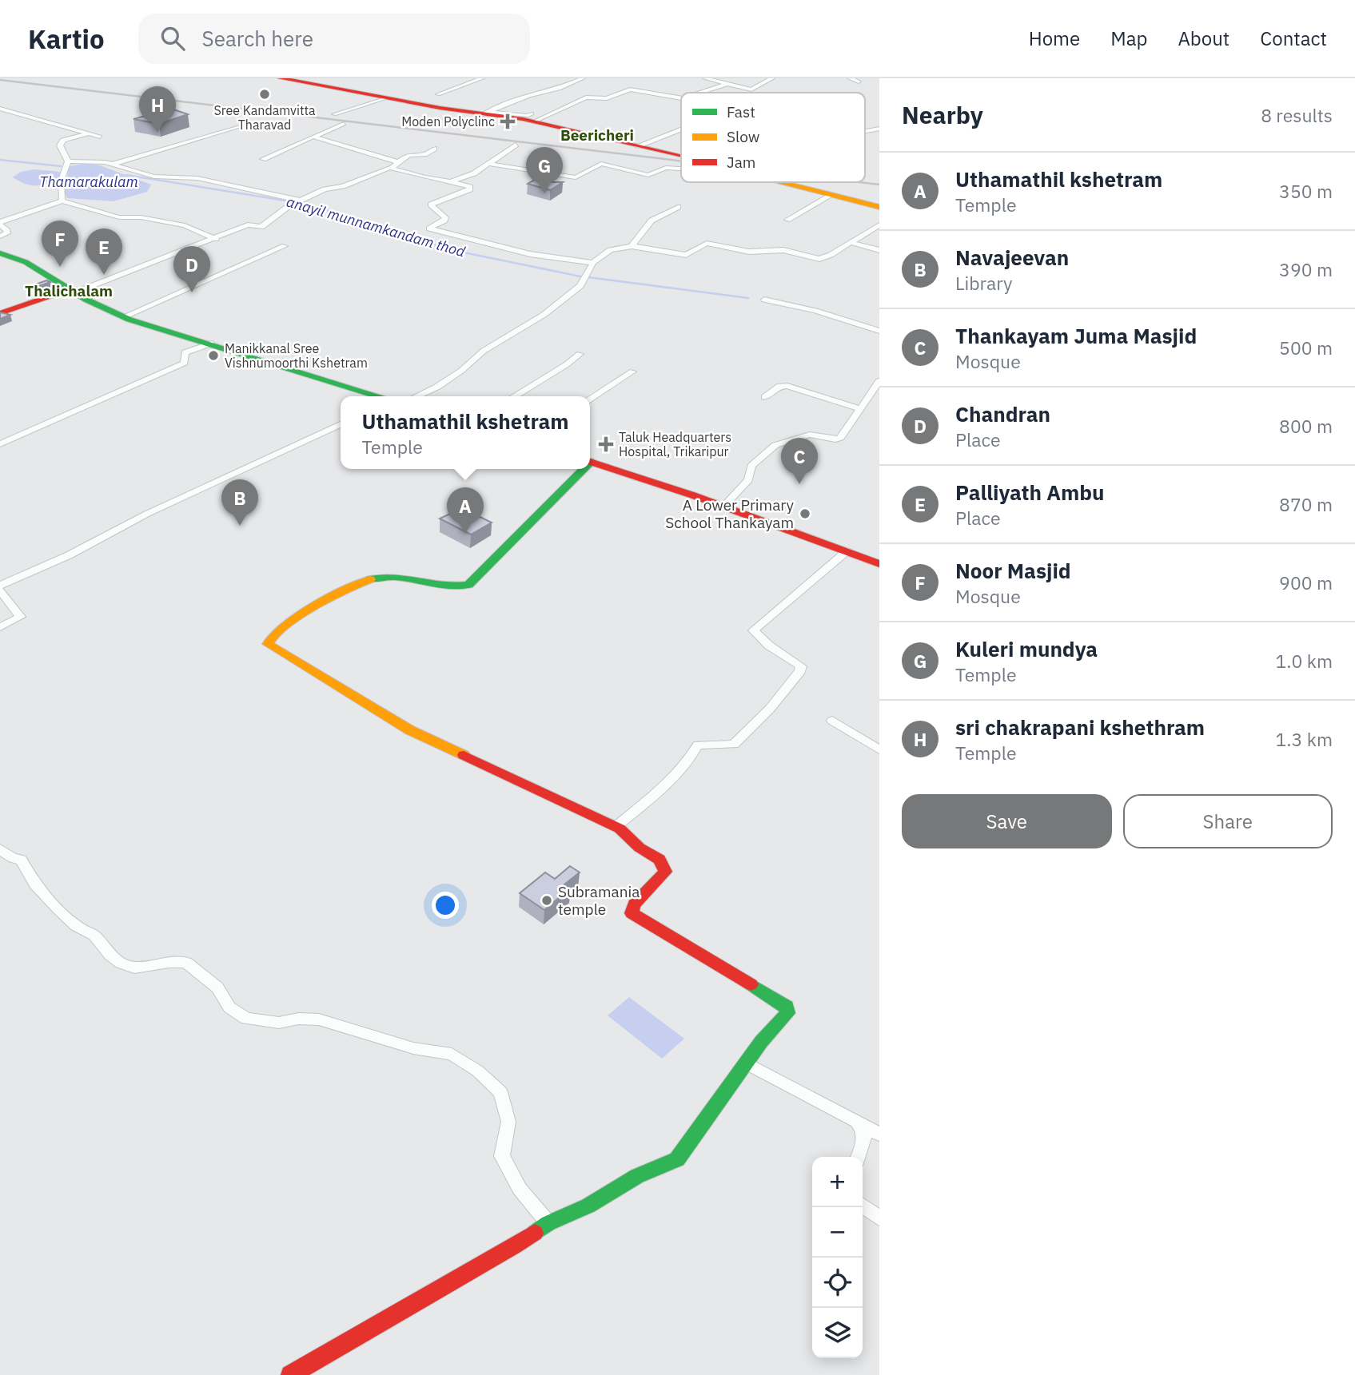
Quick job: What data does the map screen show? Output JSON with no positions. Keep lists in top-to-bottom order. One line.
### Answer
{"districts":["Beericheri","Thalichalam"],"water":["Thamarakulam","anayil munnamkandam thod"],"places":{"other":["Sree Kandamvitta Tharavad","Manikkanal Sree Vishnumoorthi Kshetram","A Lower Primary School Thankayam","Subramania temple"],"health":["Moden Polyclinc","Taluk Headquarters Hospital, Trikaripur"]},"legend":["Fast","Slow","Jam"],"page":{"header":"Kartio","search":"Search here","nav":["Home","Map","About","Contact"],"heading":["Nearby","8 results"],"pins":["H","G","F","E","D","C","B","A"],"list":[{"mark":"A","name":"Uthamathil kshetram","note":"Temple","value":"350 m"},{"mark":"B","name":"Navajeevan","note":"Library","value":"390 m"},{"mark":"C","name":"Thankayam Juma Masjid","note":"Mosque","value":"500 m"},{"mark":"D","name":"Chandran","note":"Place","value":"800 m"},{"mark":"E","name":"Palliyath Ambu","note":"Place","value":"870 m"},{"mark":"F","name":"Noor Masjid","note":"Mosque","value":"900 m"},{"mark":"G","name":"Kuleri mundya","note":"Temple","value":"1.0 km"},{"mark":"H","name":"sri chakrapani kshethram","note":"Temple","value":"1.3 km"}],"popup":["Uthamathil kshetram","Temple"],"buttons":["Save","Share"],"map_buttons":["+","−"]}}
